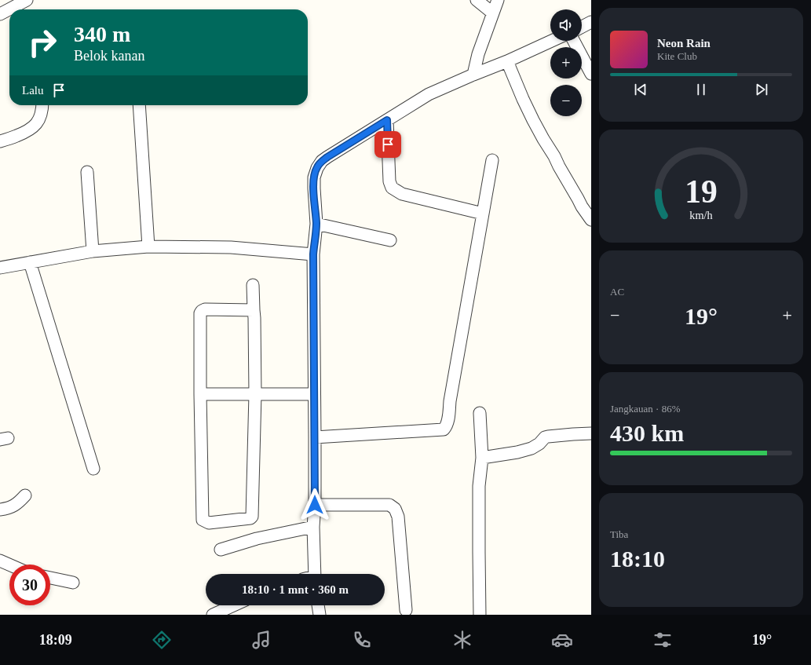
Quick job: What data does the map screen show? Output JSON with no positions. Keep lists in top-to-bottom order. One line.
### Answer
{"page":{"map_buttons":["+","−"],"turn":["340 m","Belok kanan"],"song":["Neon Rain","Kite Club"],"then":"Lalu","tile":["AC",["Jangkauan · 86%","430 km"],["Tiba","18:10"]],"heat":["−","19°","+"],"limit":"30","trip":"18:10 · 1 mnt · 360 m","tabs":["18:09","19°"],"gauge":["19","km/h"]}}
